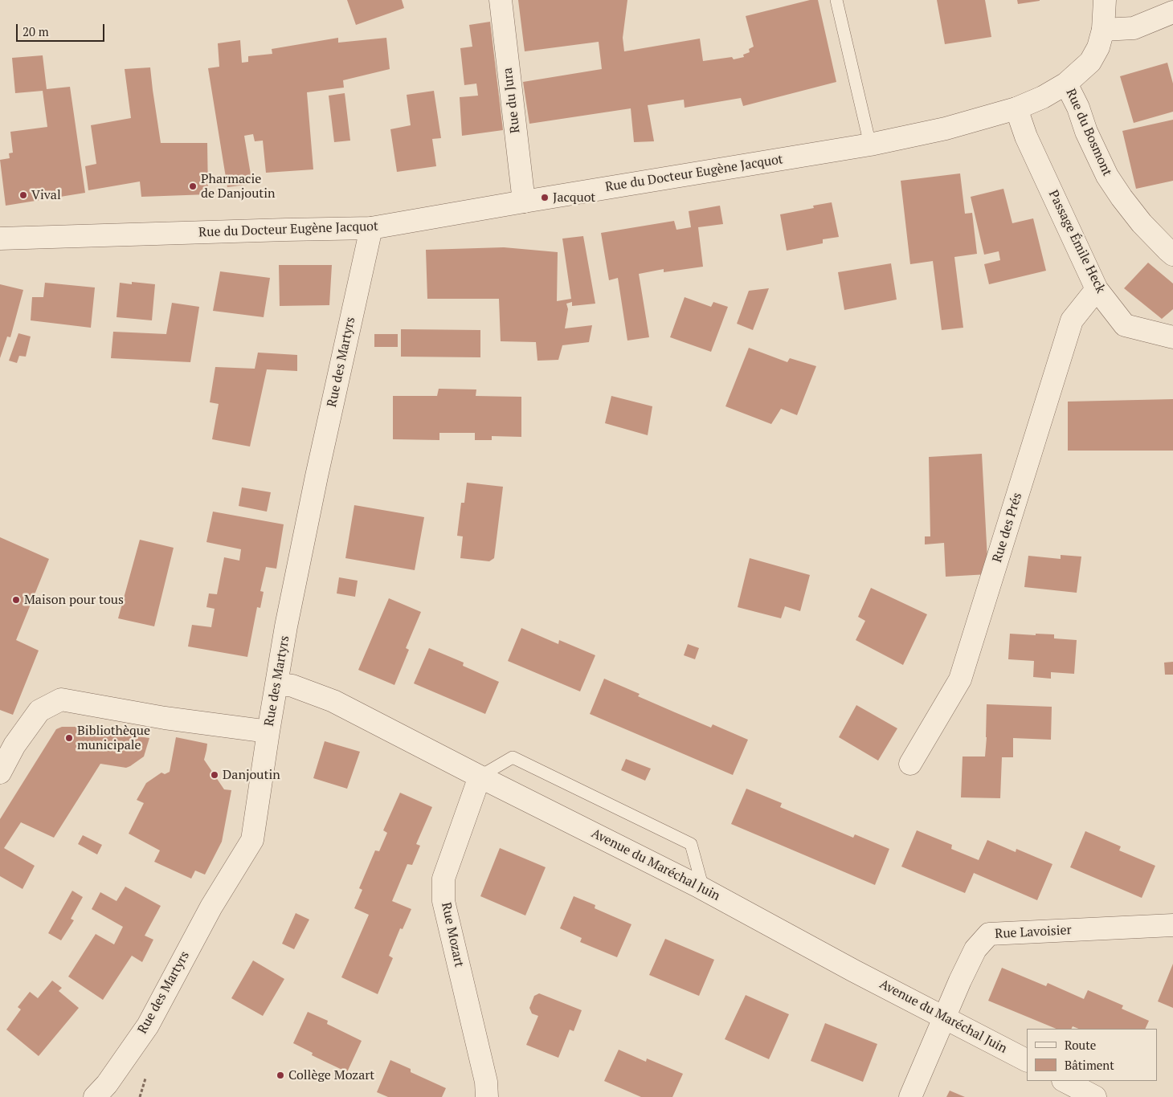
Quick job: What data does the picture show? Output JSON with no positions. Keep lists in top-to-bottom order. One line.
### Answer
{"streets":{"street":["Rue du Jura","Rue du Bosmont","Rue du Docteur Eugène Jacquot","Passage Émile Heck","Rue des Martyrs","Rue des Prés","Avenue du Maréchal Juin","Rue Lavoisier","Rue Mozart"]},"crossings":[["Rue du Jura","Rue du Docteur Eugène Jacquot"],["Rue du Bosmont","Rue du Docteur Eugène Jacquot"],["Rue du Docteur Eugène Jacquot","Passage Émile Heck"],["Rue du Docteur Eugène Jacquot","Rue des Martyrs"],["Passage Émile Heck","Rue des Prés"],["Rue des Martyrs","Avenue du Maréchal Juin"],["Avenue du Maréchal Juin","Rue Lavoisier"],["Avenue du Maréchal Juin","Rue Mozart"]],"places":["Pharmacie de Danjoutin","Vival","Jacquot","Maison pour tous","Bibliothèque municipale","Danjoutin","Collège Mozart"],"legend":["Route","Bâtiment"],"scale_bar":"20 m"}
